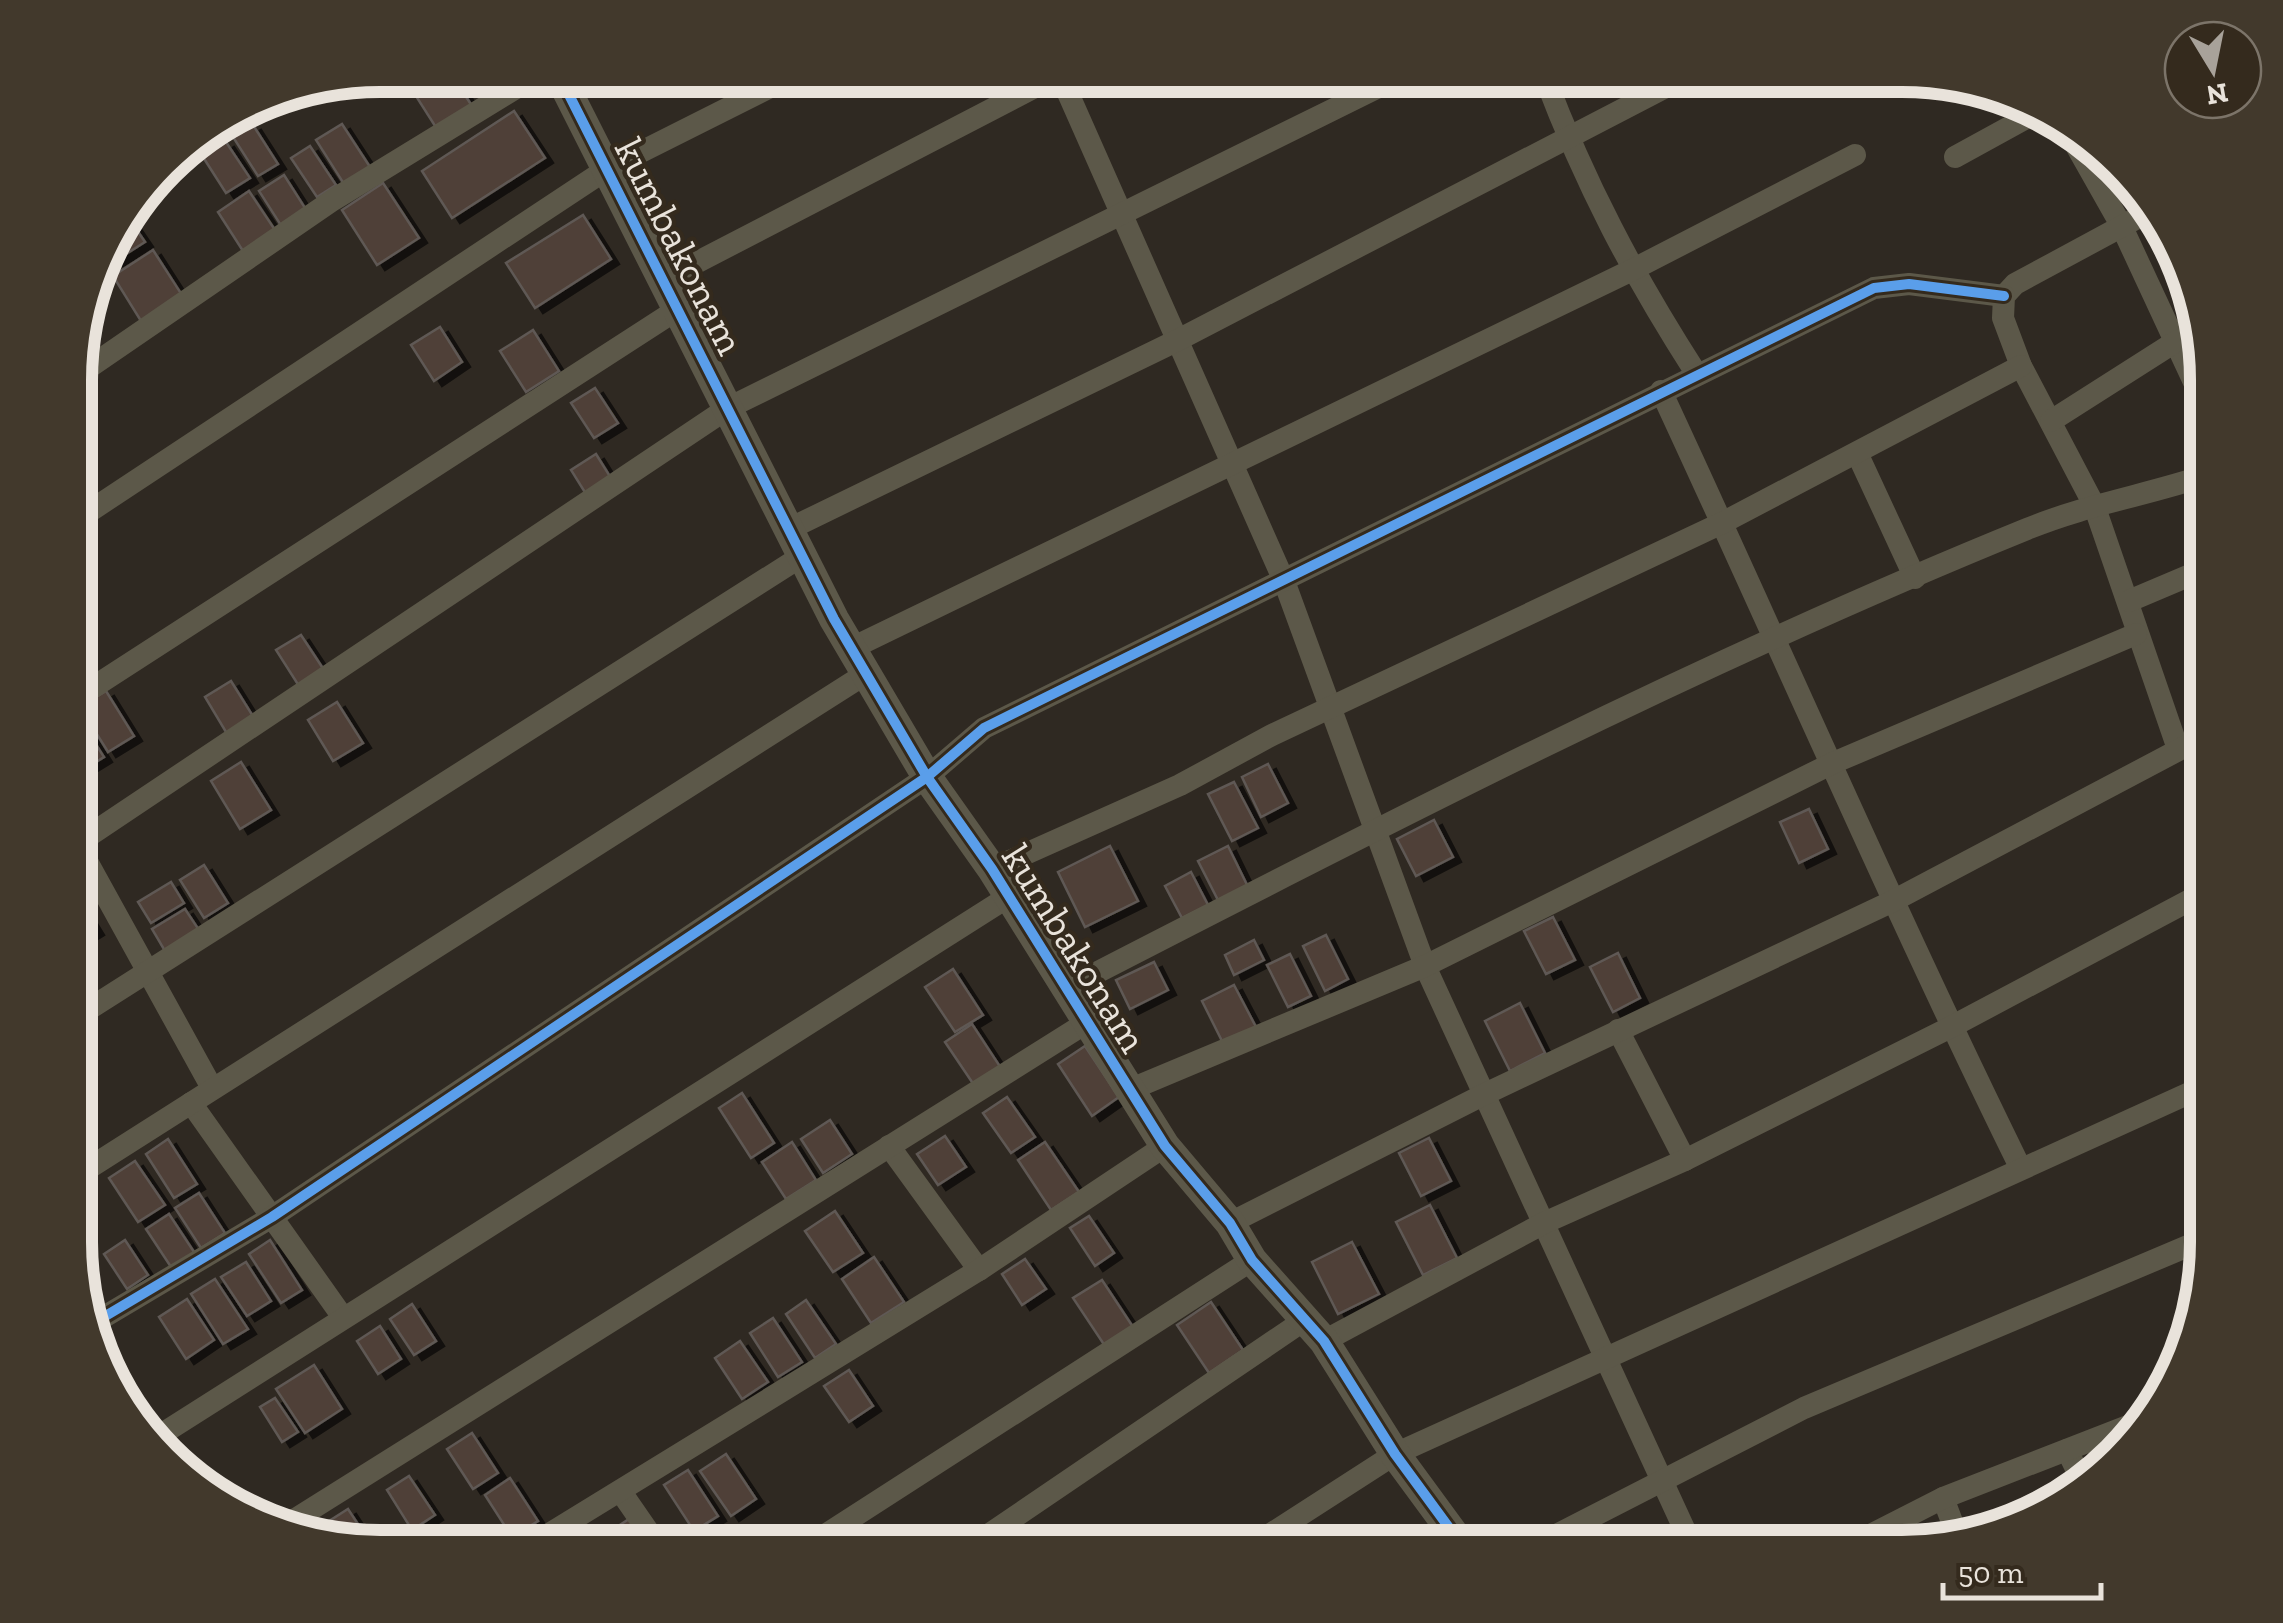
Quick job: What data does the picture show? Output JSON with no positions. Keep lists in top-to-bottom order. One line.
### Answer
{"streets":{"street":["kumbakonam"]},"scale_bar":"50 m","north":"bottom"}
